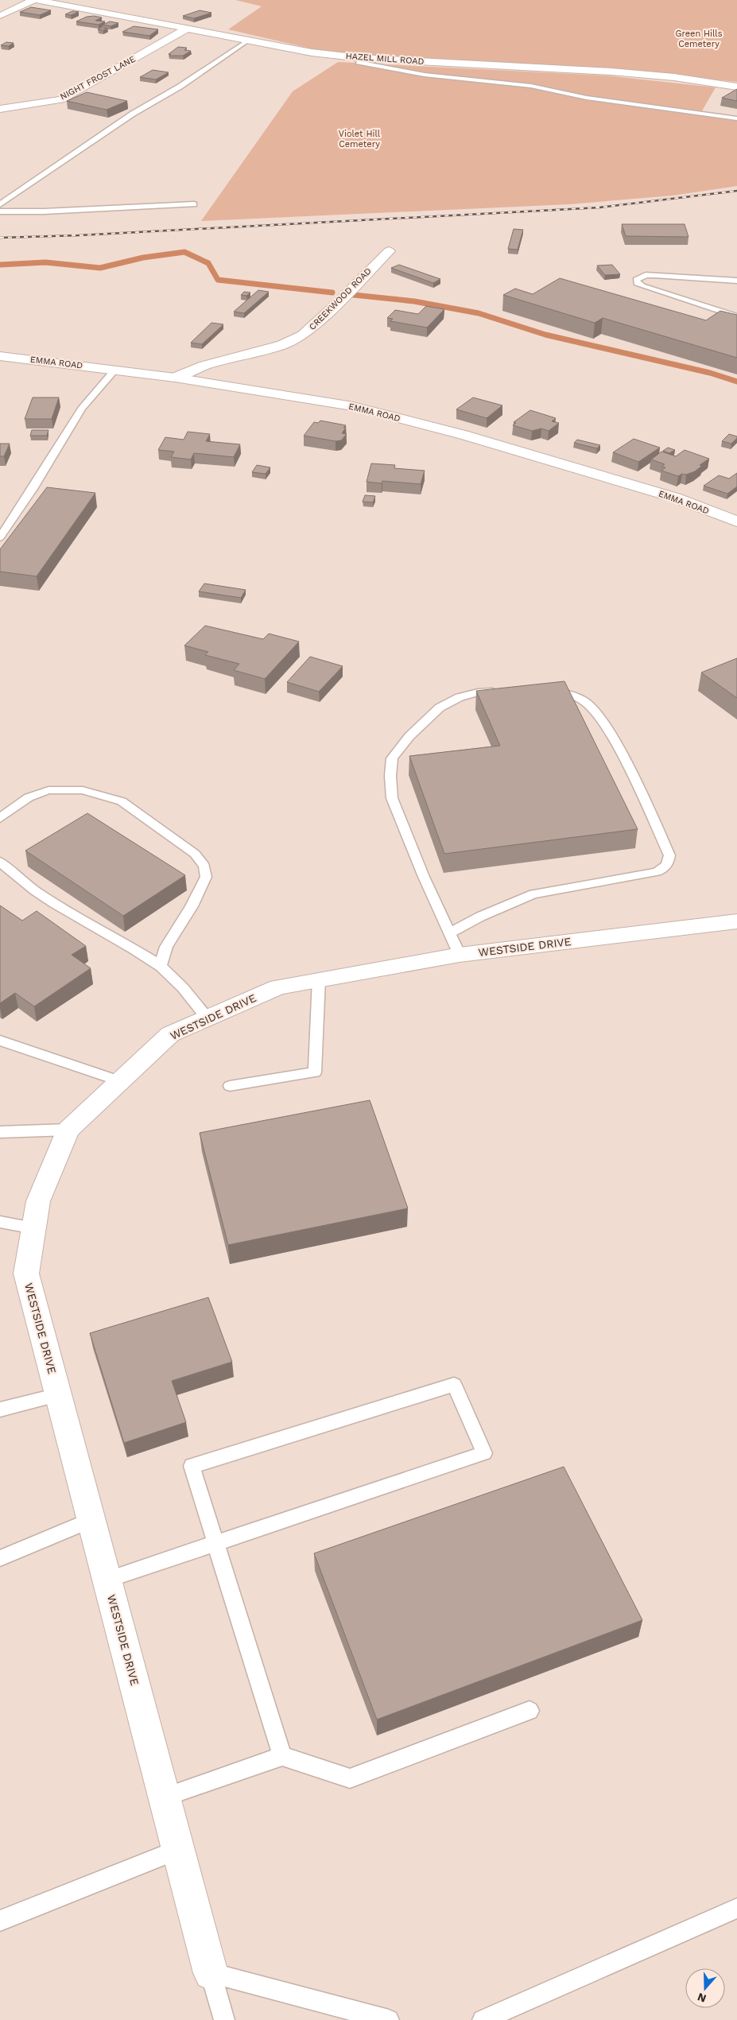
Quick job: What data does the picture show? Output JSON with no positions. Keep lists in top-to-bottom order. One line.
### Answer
{"streets":{"street":["HAZEL MILL ROAD","NIGHT FROST LANE","CREEKWOOD ROAD","EMMA ROAD","WESTSIDE DRIVE"]},"crossings":[["HAZEL MILL ROAD","NIGHT FROST LANE"],["CREEKWOOD ROAD","EMMA ROAD"]],"parks":["Green Hills Cemetery","Violet Hill Cemetery"],"north":"bottom"}
